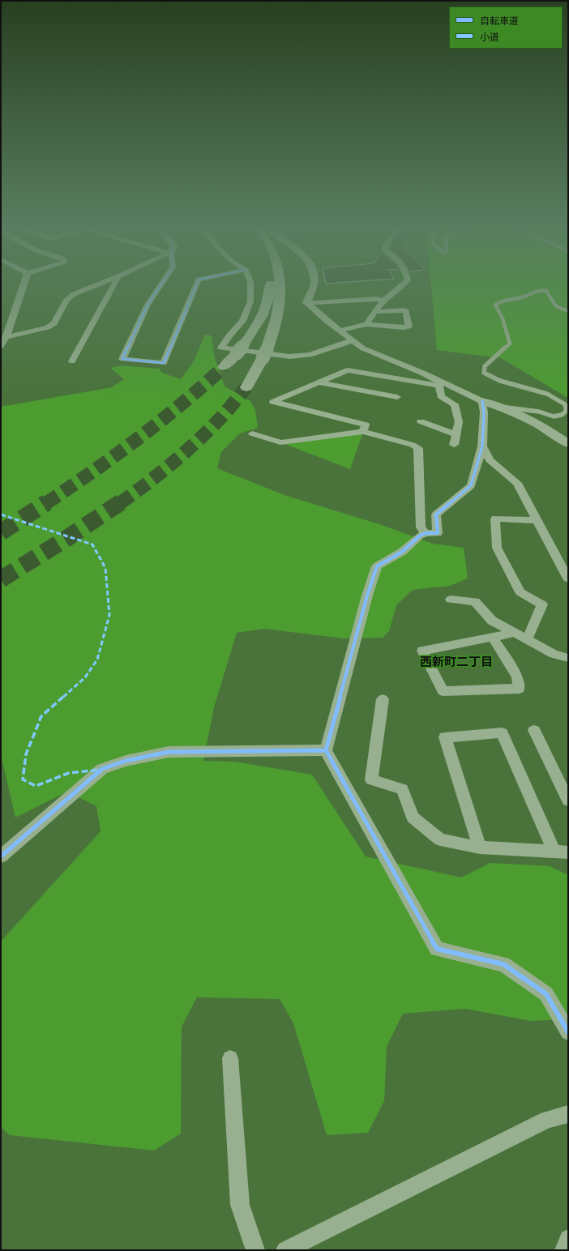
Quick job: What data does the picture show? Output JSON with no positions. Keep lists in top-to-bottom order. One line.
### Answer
{"districts":["西新町二丁目"],"legend":["自転車道","小道"]}
